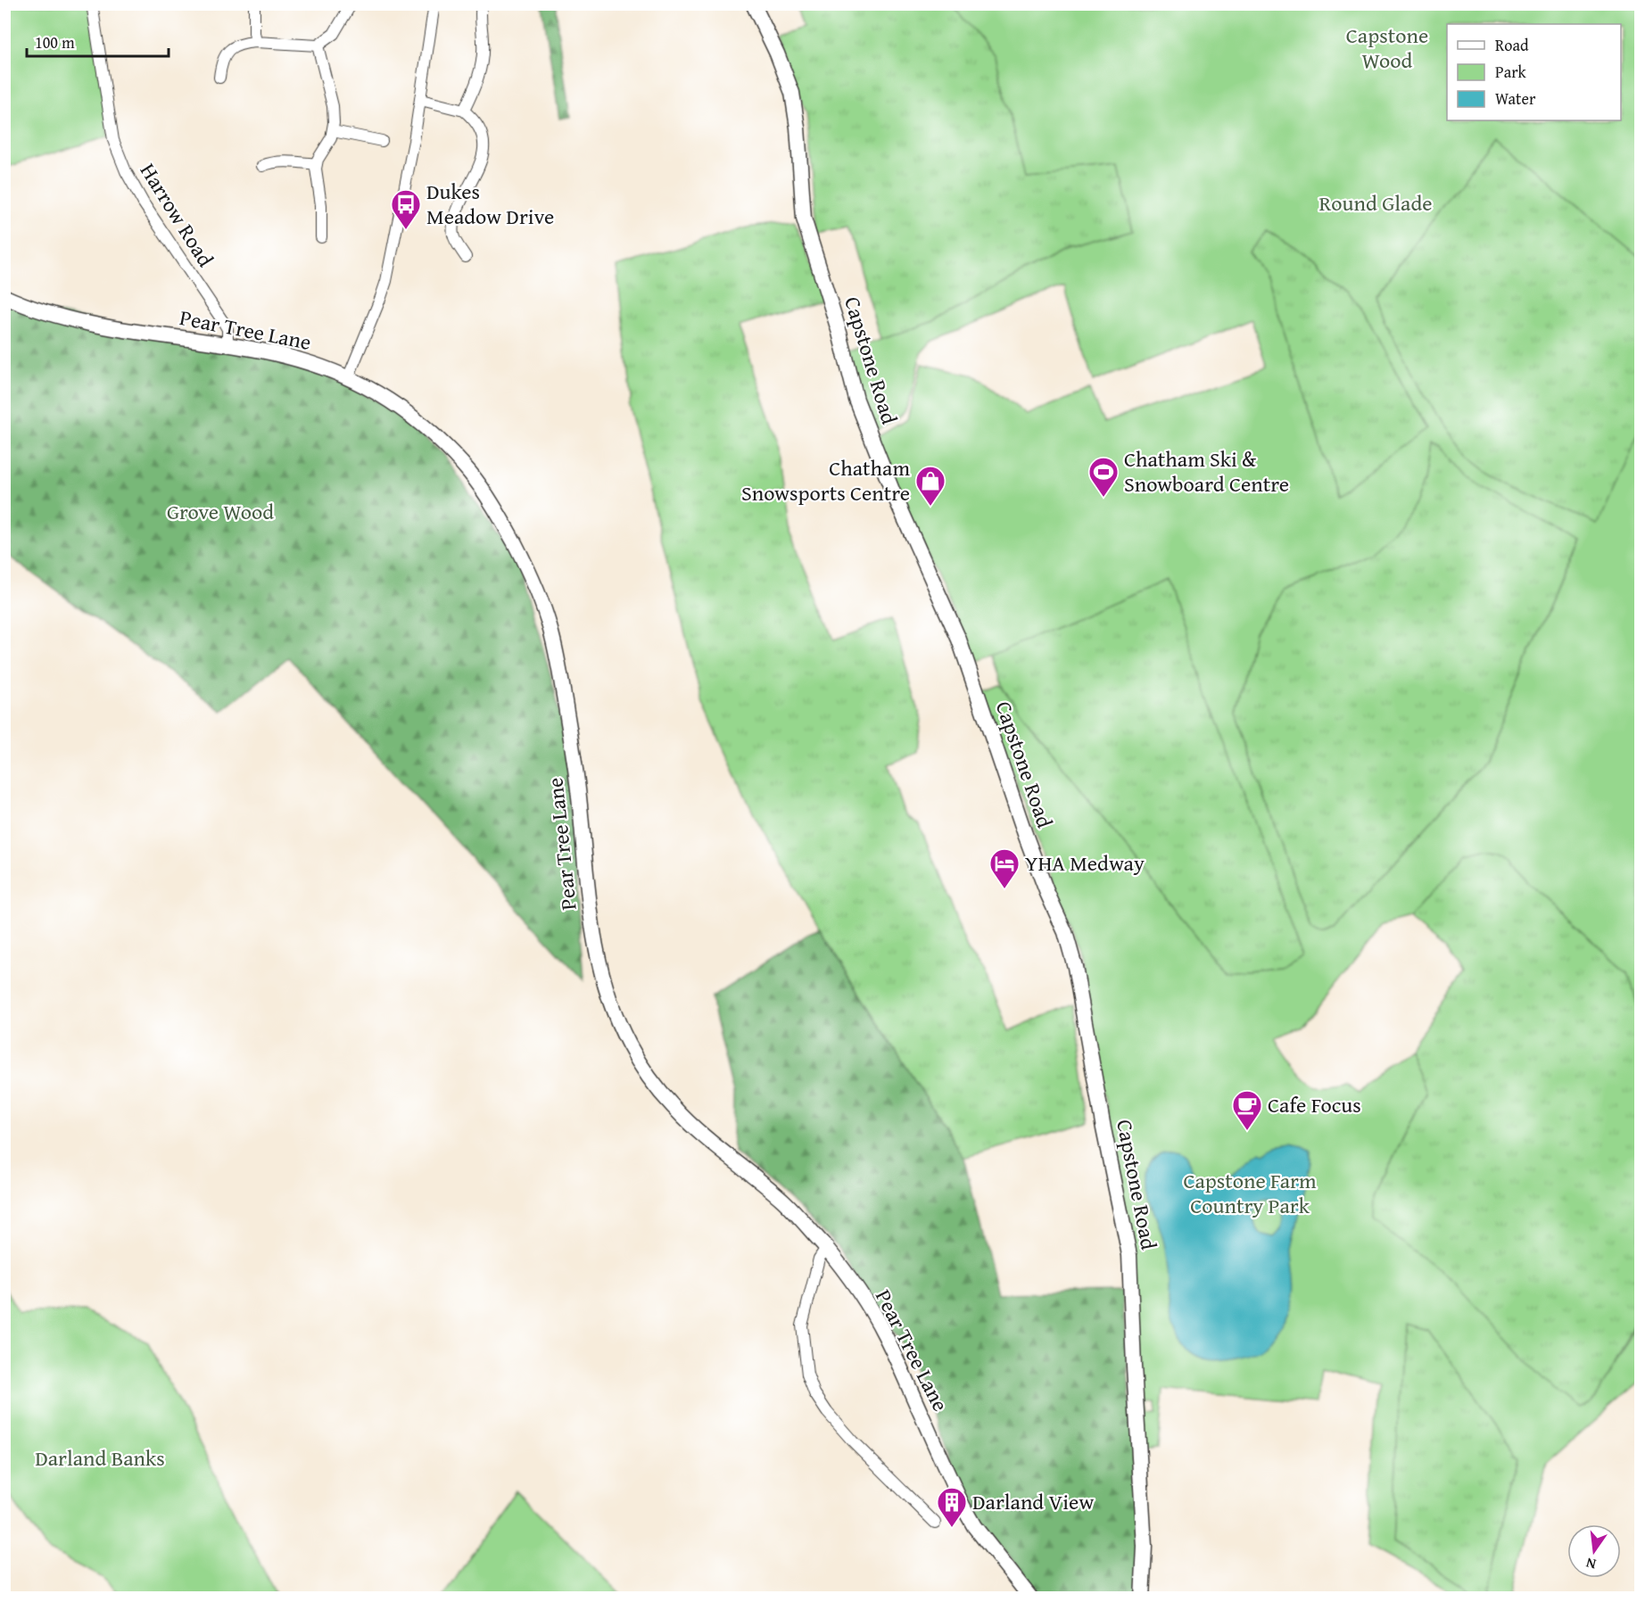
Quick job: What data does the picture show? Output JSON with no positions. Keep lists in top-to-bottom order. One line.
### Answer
{"streets":{"street":["Harrow Road","Pear Tree Lane","Capstone Road"]},"crossings":[["Harrow Road","Pear Tree Lane"]],"parks":["Capstone Wood","Round Glade","Grove Wood","Capstone Farm Country Park","Darland Banks"],"places":{"bus stop":["Dukes Meadow Drive"],"sports":["Chatham Ski & Snowboard Centre"],"shop":["Chatham Snowsports Centre"],"hotel":["YHA Medway"],"cafe":["Cafe Focus"],"building":["Darland View"]},"legend":["Road","Park","Water"],"scale_bar":"100 m","north":"bottom"}
